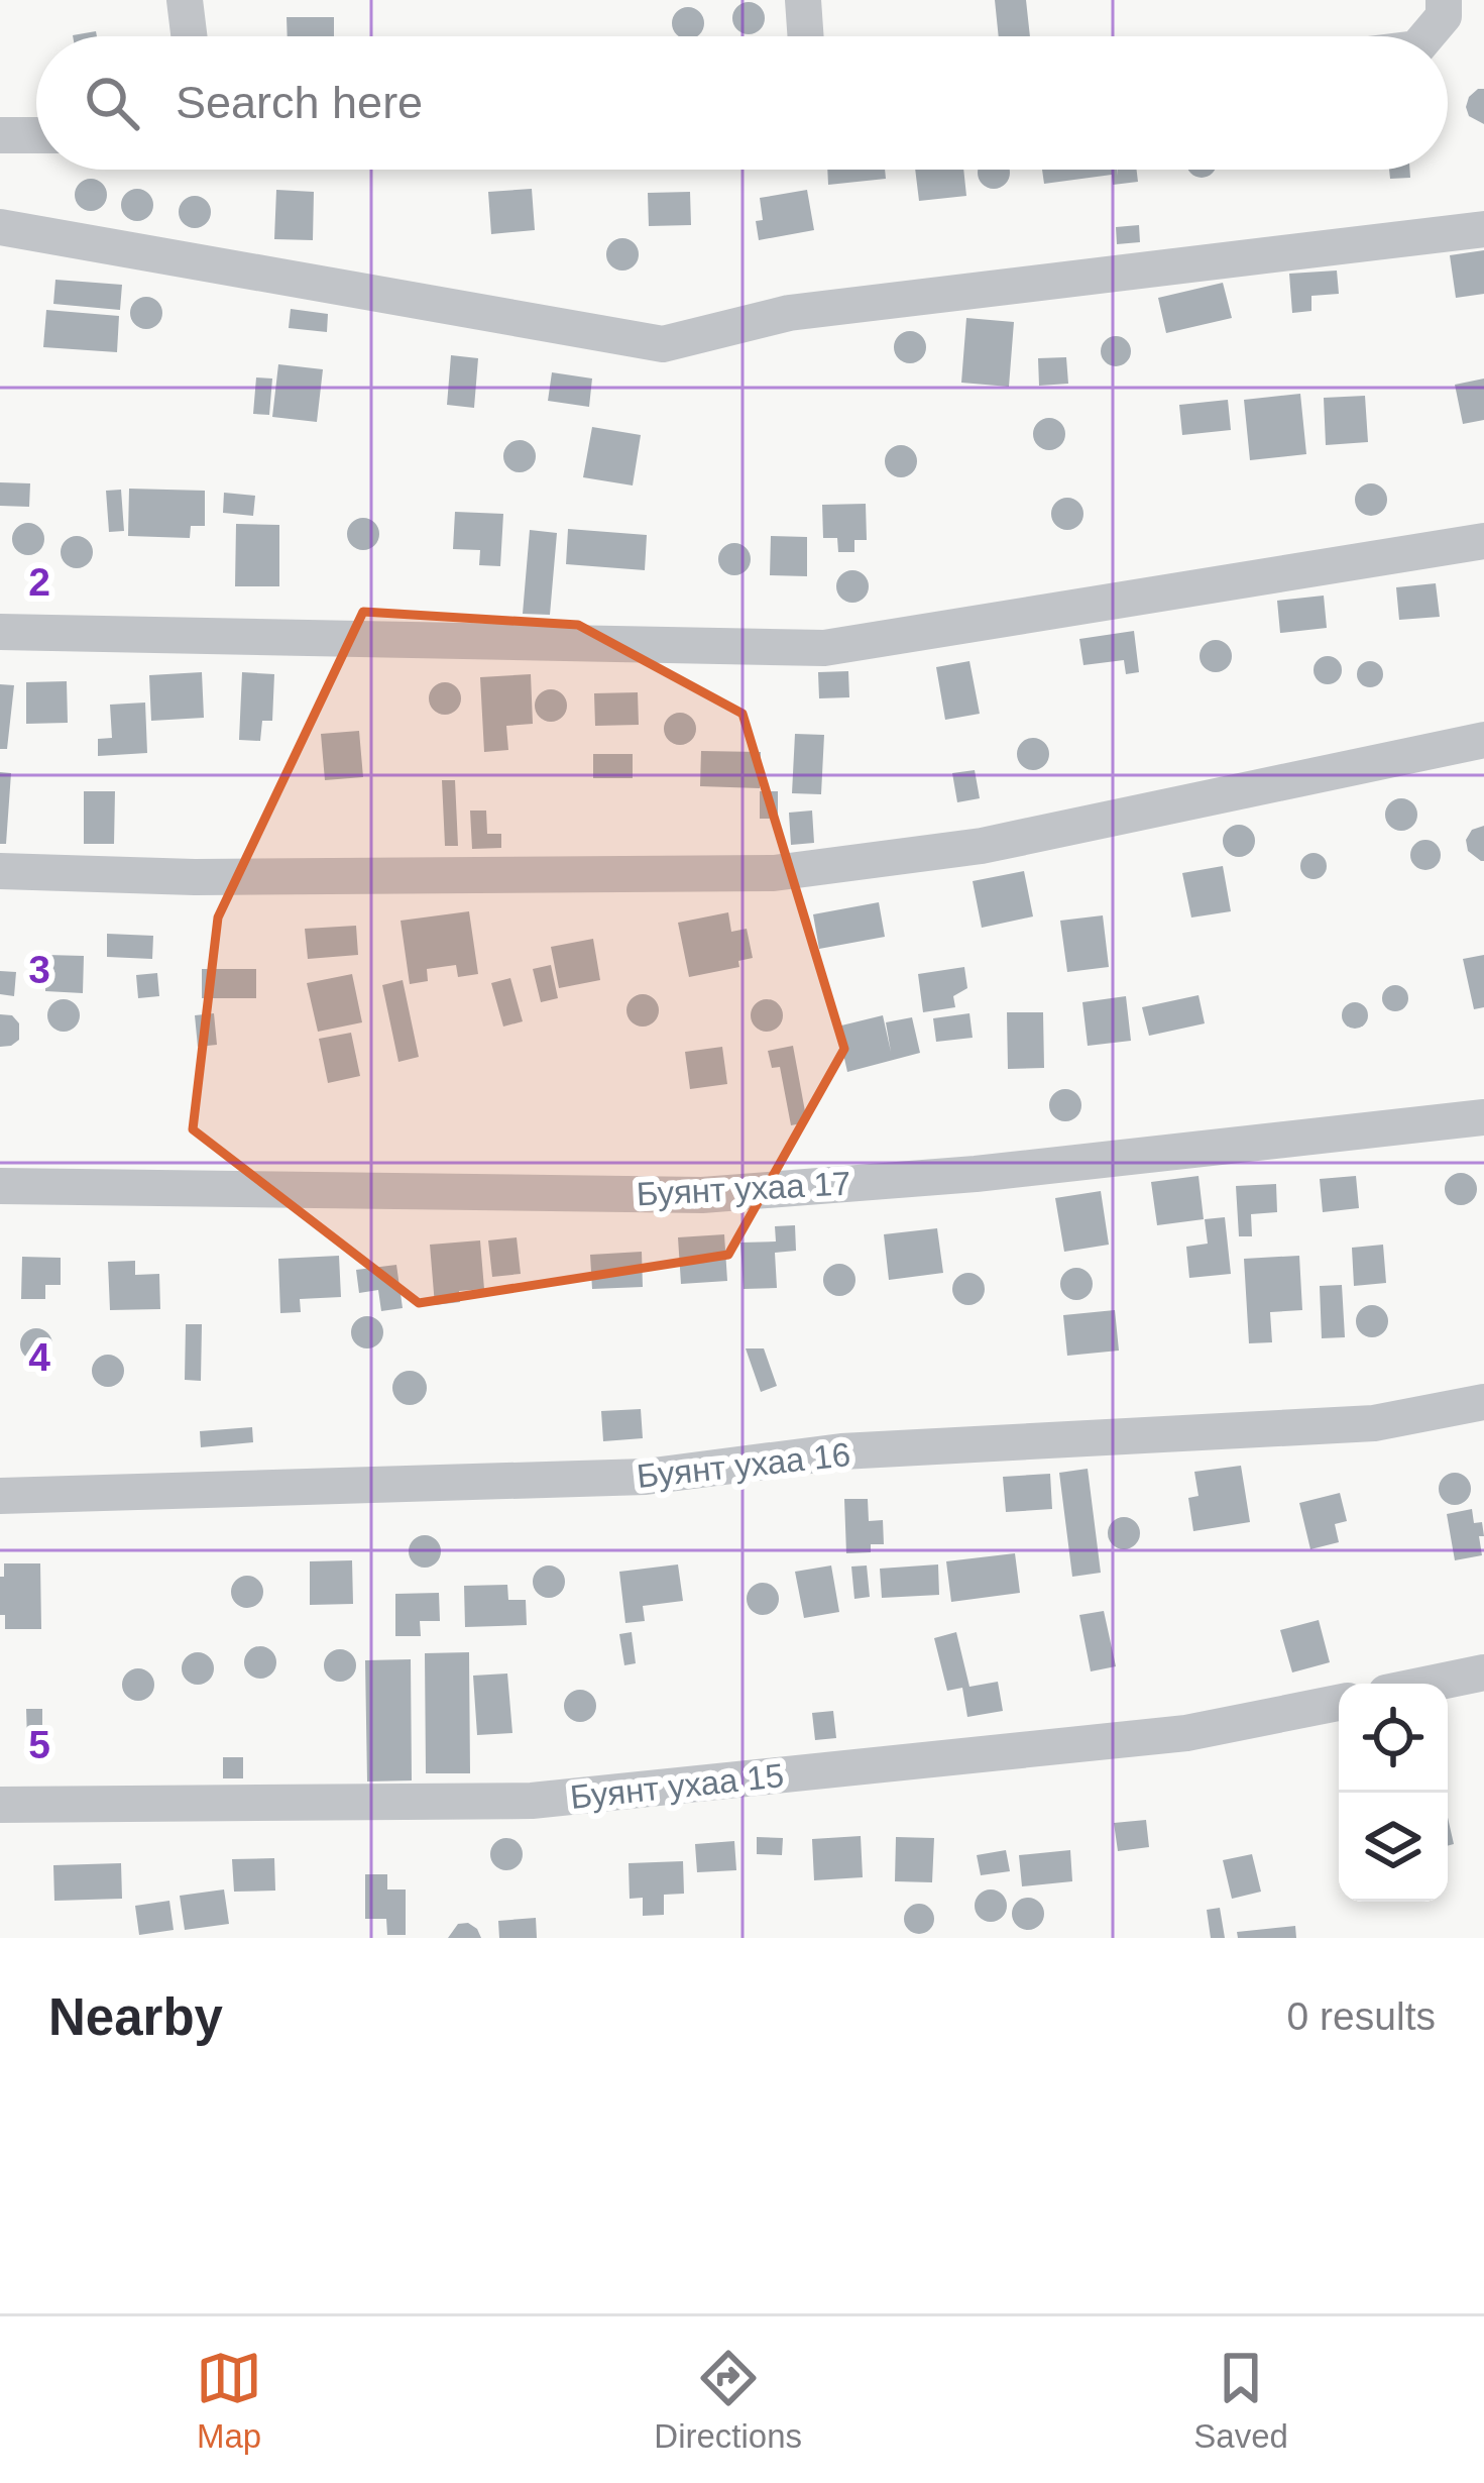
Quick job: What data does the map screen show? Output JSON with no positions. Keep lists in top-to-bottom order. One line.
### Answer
{"streets":{"street":["Буянт ухаа 17","Буянт ухаа 16","Буянт ухаа 15"]},"page":{"search":"Search here","heading":["Nearby","0 results"],"nav":["Map","Directions","Saved"]},"grid":{"rows":["2","3","4","5"]}}
